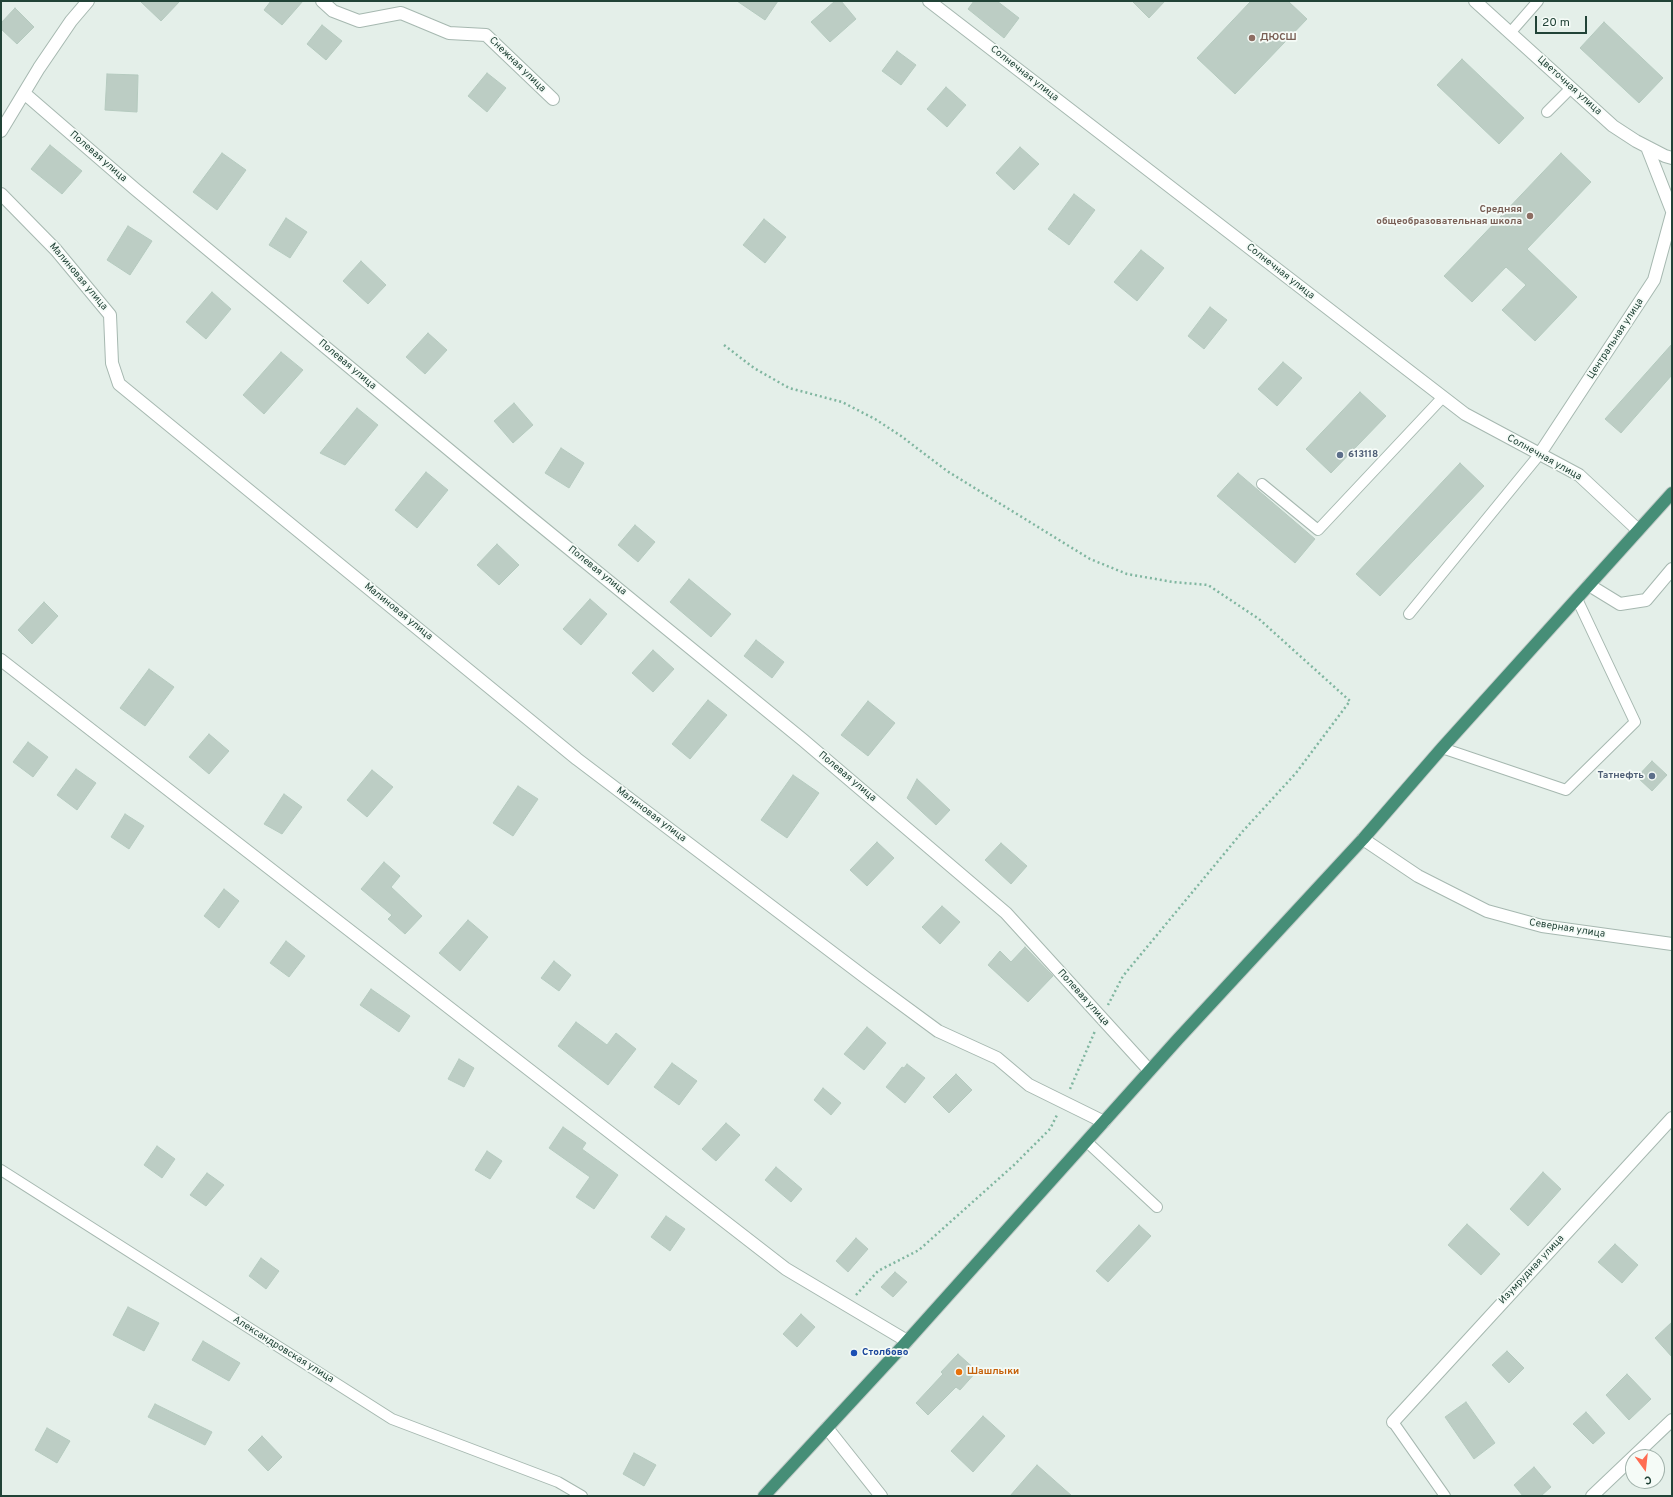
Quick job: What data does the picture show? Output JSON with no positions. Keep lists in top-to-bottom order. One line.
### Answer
{"streets":{"street":["Снежная улица","Солнечная улица","Цветочная улица","Полевая улица","Малиновая улица","Центральная улица","Северная улица","Изумрудная улица"],"lane":["Александровская улица"]},"crossings":[["Солнечная улица","Центральная улица"]],"places":["ДЮСШ","Средняя общеобразовательная школа","613118","Татнефть","Столбово","Шашлыки"],"scale_bar":"20 m","north":"bottom"}
